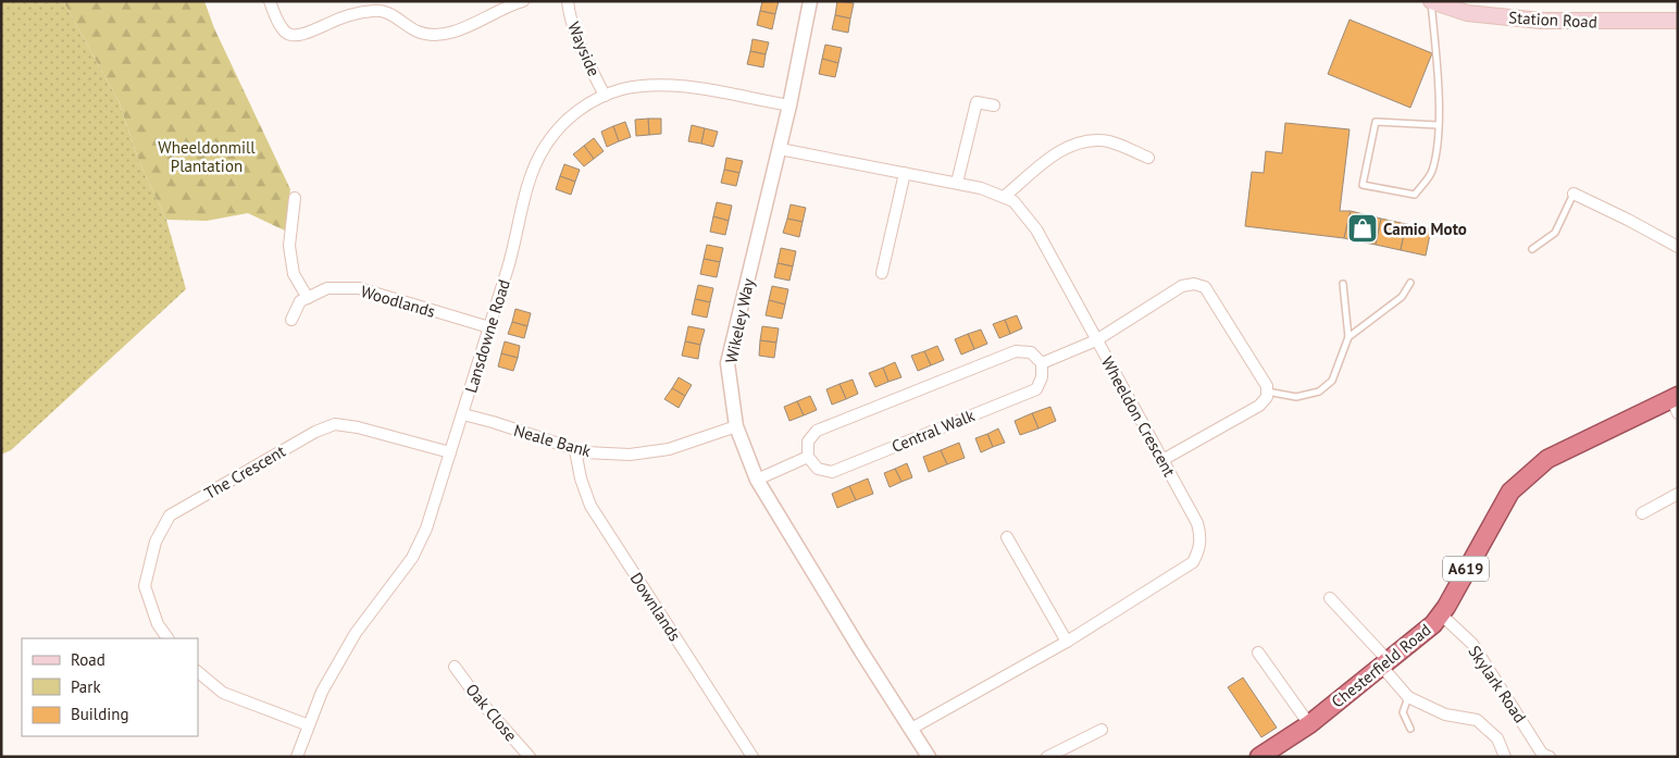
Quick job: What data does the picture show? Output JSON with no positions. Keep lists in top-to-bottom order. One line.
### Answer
{"streets":{"highway":["A619","Chesterfield Road"],"main road":["Station Road"],"street":["Wayside","Woodlands","Wikeley Way","Lansdowne Road","Wheeldon Crescent","Central Walk","Neale Bank","The Crescent","Downlands","Skylark Road","Oak Close"]},"crossings":[["Wayside","Lansdowne Road"],["Woodlands","Lansdowne Road"],["Wikeley Way","Lansdowne Road"],["Wikeley Way","Wheeldon Crescent"],["Wikeley Way","Neale Bank"],["Lansdowne Road","Neale Bank"],["Lansdowne Road","The Crescent"],["Neale Bank","Downlands"],["Chesterfield Road","Skylark Road"]],"parks":["Wheeldonmill Plantation"],"places":{"shop":["Camio Moto"]},"legend":["Road","Park","Building"]}
